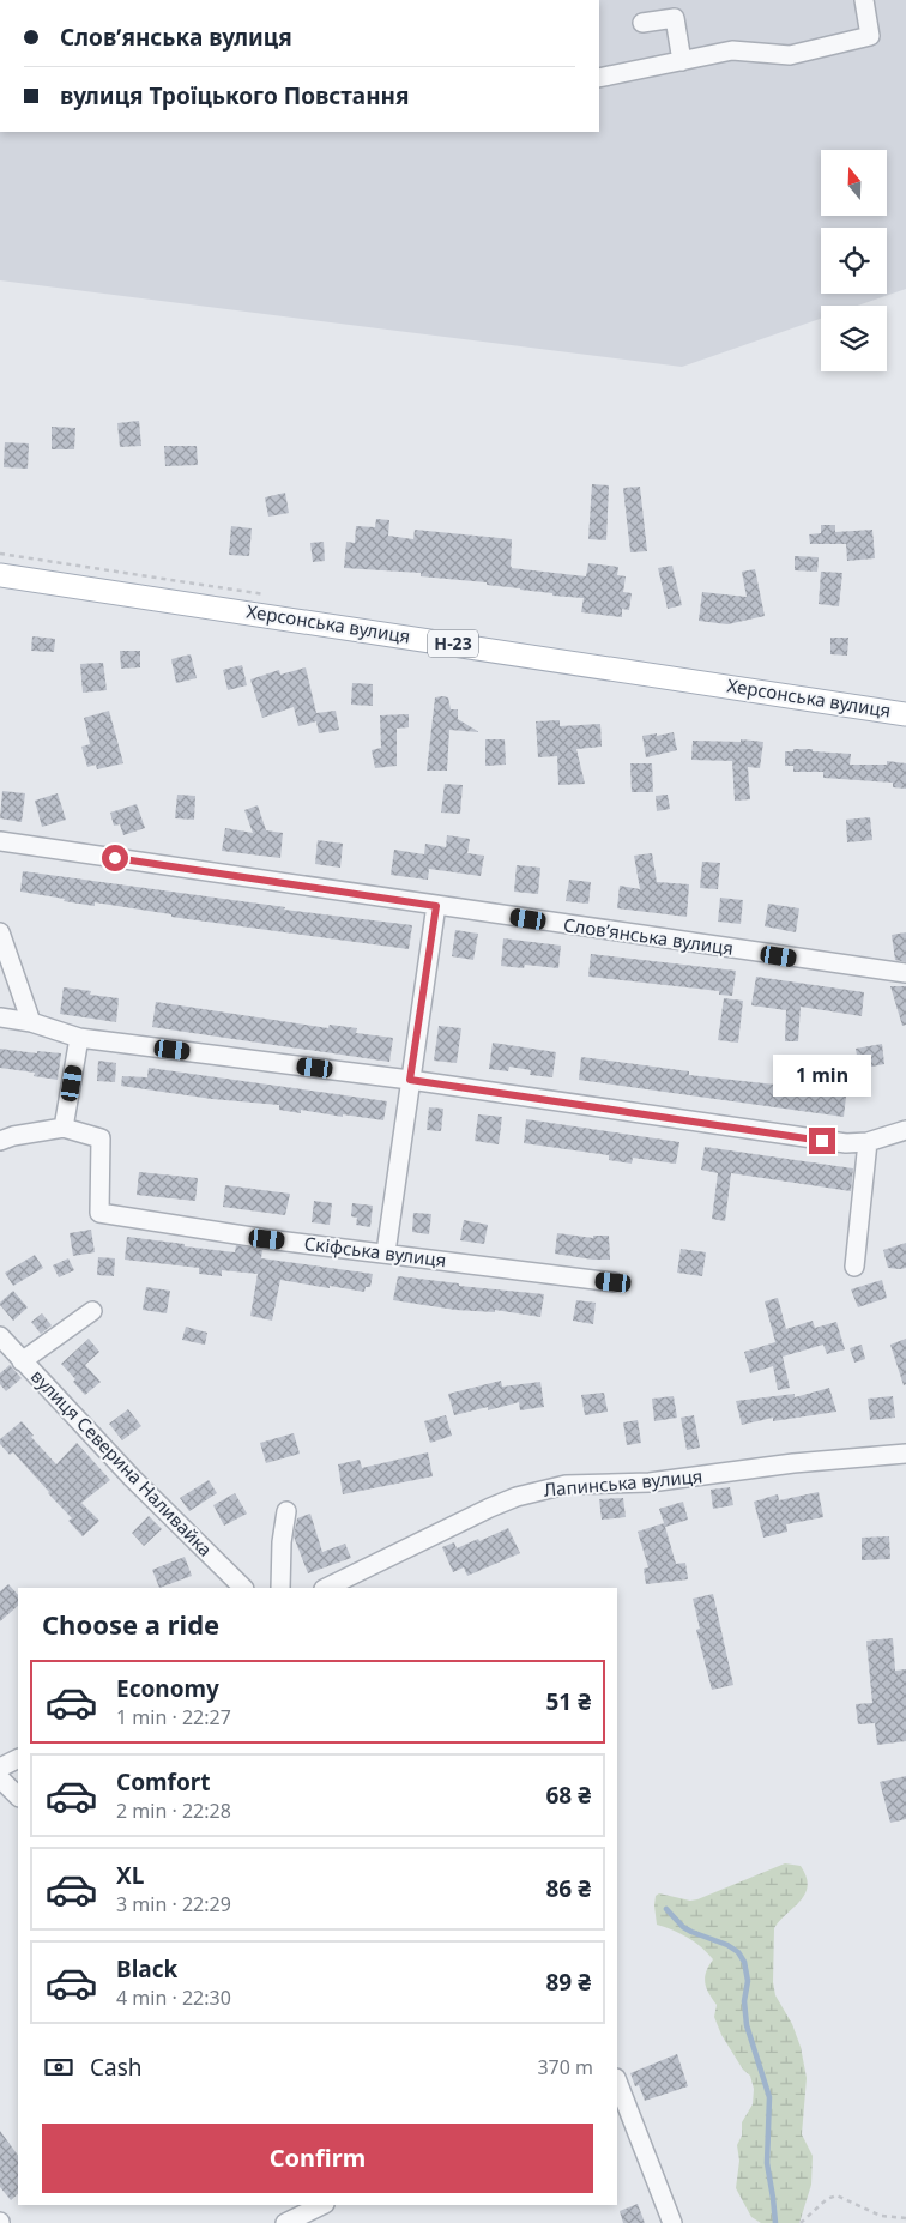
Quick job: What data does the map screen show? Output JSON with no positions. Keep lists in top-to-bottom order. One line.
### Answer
{"streets":{"main road":["Херсонська вулиця","Н-23"],"street":["Словʼянська вулиця","Скіфська вулиця","вулиця Северина Наливайка","Лапинська вулиця"]},"north":"top","page":{"banner":["Словʼянська вулиця","вулиця Троїцького Повстання"],"bubble":"1 min","heading":"Choose a ride","list":[{"name":"Economy","note":"1 min · 22:27","value":"51 ₴"},{"name":"Comfort","note":"2 min · 22:28","value":"68 ₴"},{"name":"XL","note":"3 min · 22:29","value":"86 ₴"},{"name":"Black","note":"4 min · 22:30","value":"89 ₴"}],"pay":["Cash","370 m"],"buttons":"Confirm"}}
